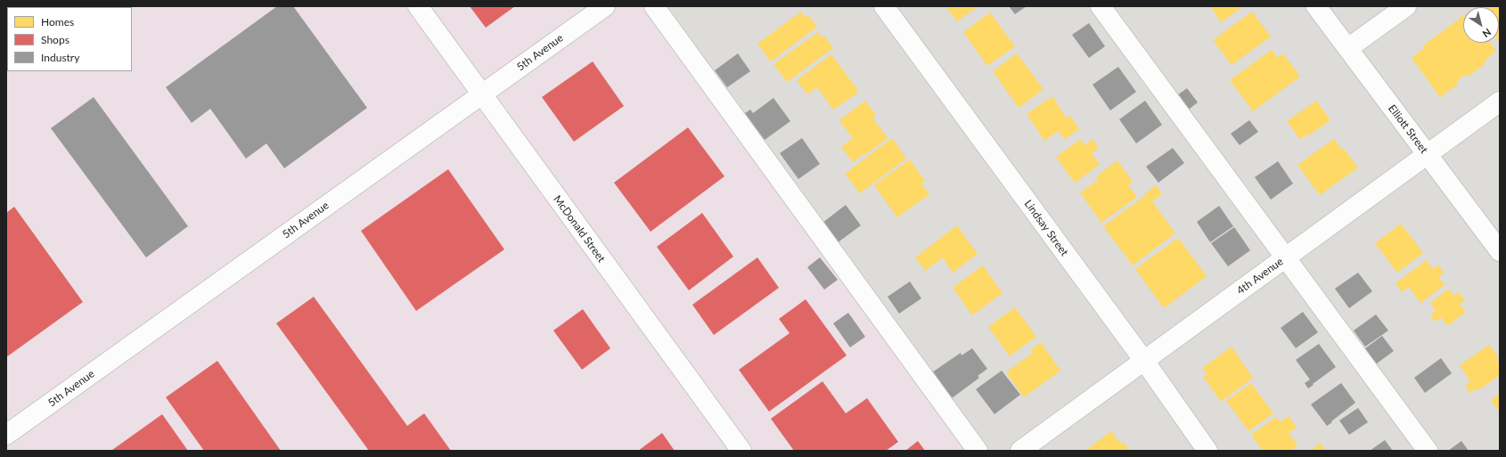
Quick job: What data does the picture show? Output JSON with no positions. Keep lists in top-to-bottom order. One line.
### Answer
{"streets":{"street":["5th Avenue","Elliott Street","Lindsay Street","McDonald Street","4th Avenue"]},"crossings":[["5th Avenue","McDonald Street"],["Elliott Street","4th Avenue"],["Lindsay Street","4th Avenue"]],"legend":["Homes","Shops","Industry"],"north":"bottom right"}
